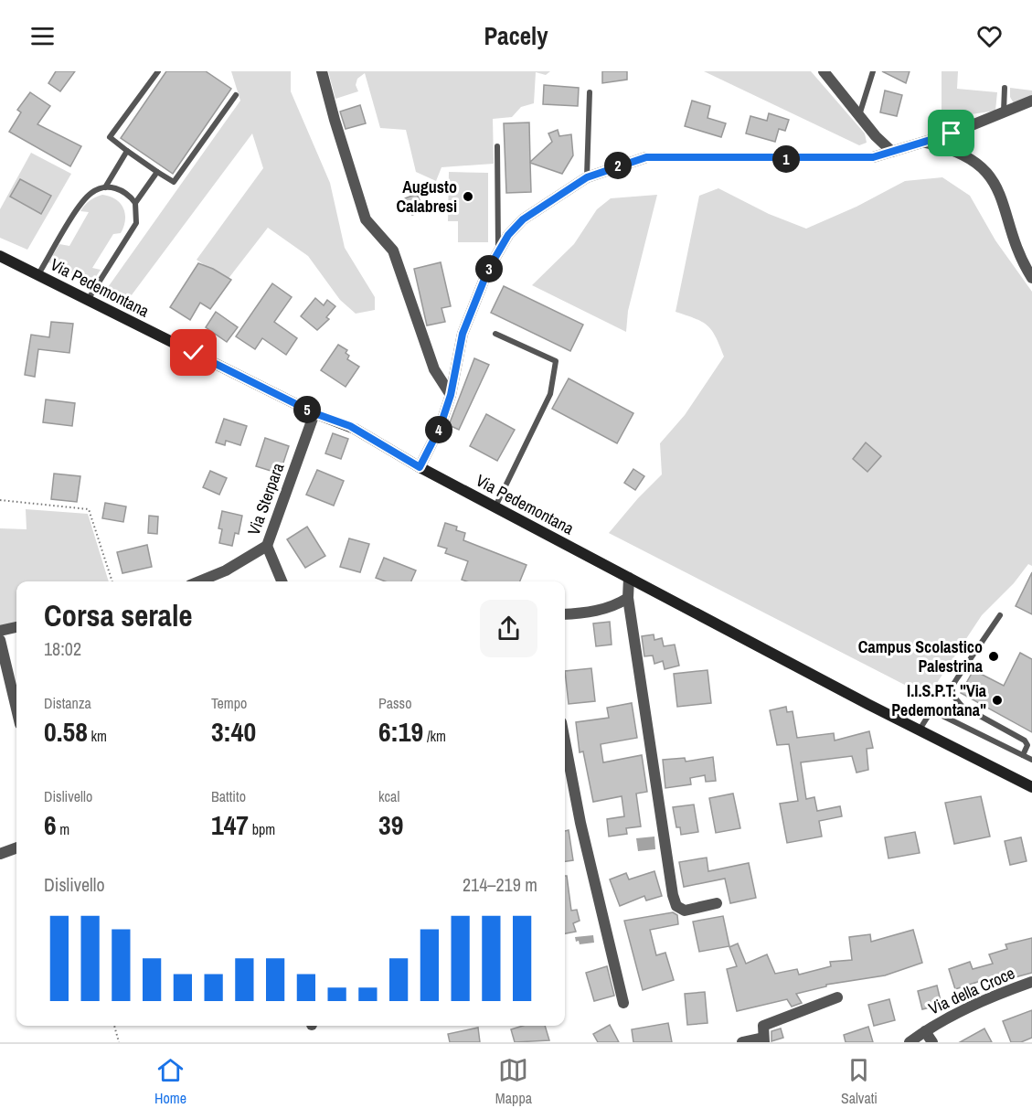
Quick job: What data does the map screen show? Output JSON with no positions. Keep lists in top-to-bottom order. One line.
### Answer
{"streets":{"street":["Via Pedemontana","Via Sterpara","Via della Croce"]},"crossings":[["Via Pedemontana","Via Sterpara"]],"places":["Augusto Calabresi","Campus Scolastico Palestrina","I.I.S.P.T. \"Via Pedemontana\""],"page":{"header":"Pacely","pins":["1","2","3","5","4"],"heading":["Corsa serale","18:02"],"stats":[["Distanza","0.58 km"],["Tempo","3:40"],["Passo","6:19 /km"],["Dislivello","6 m"],["Battito","147 bpm"],["kcal","39"]],"chart":["Dislivello","214–219 m"],"tabs":["Home","Mappa","Salvati"]}}
